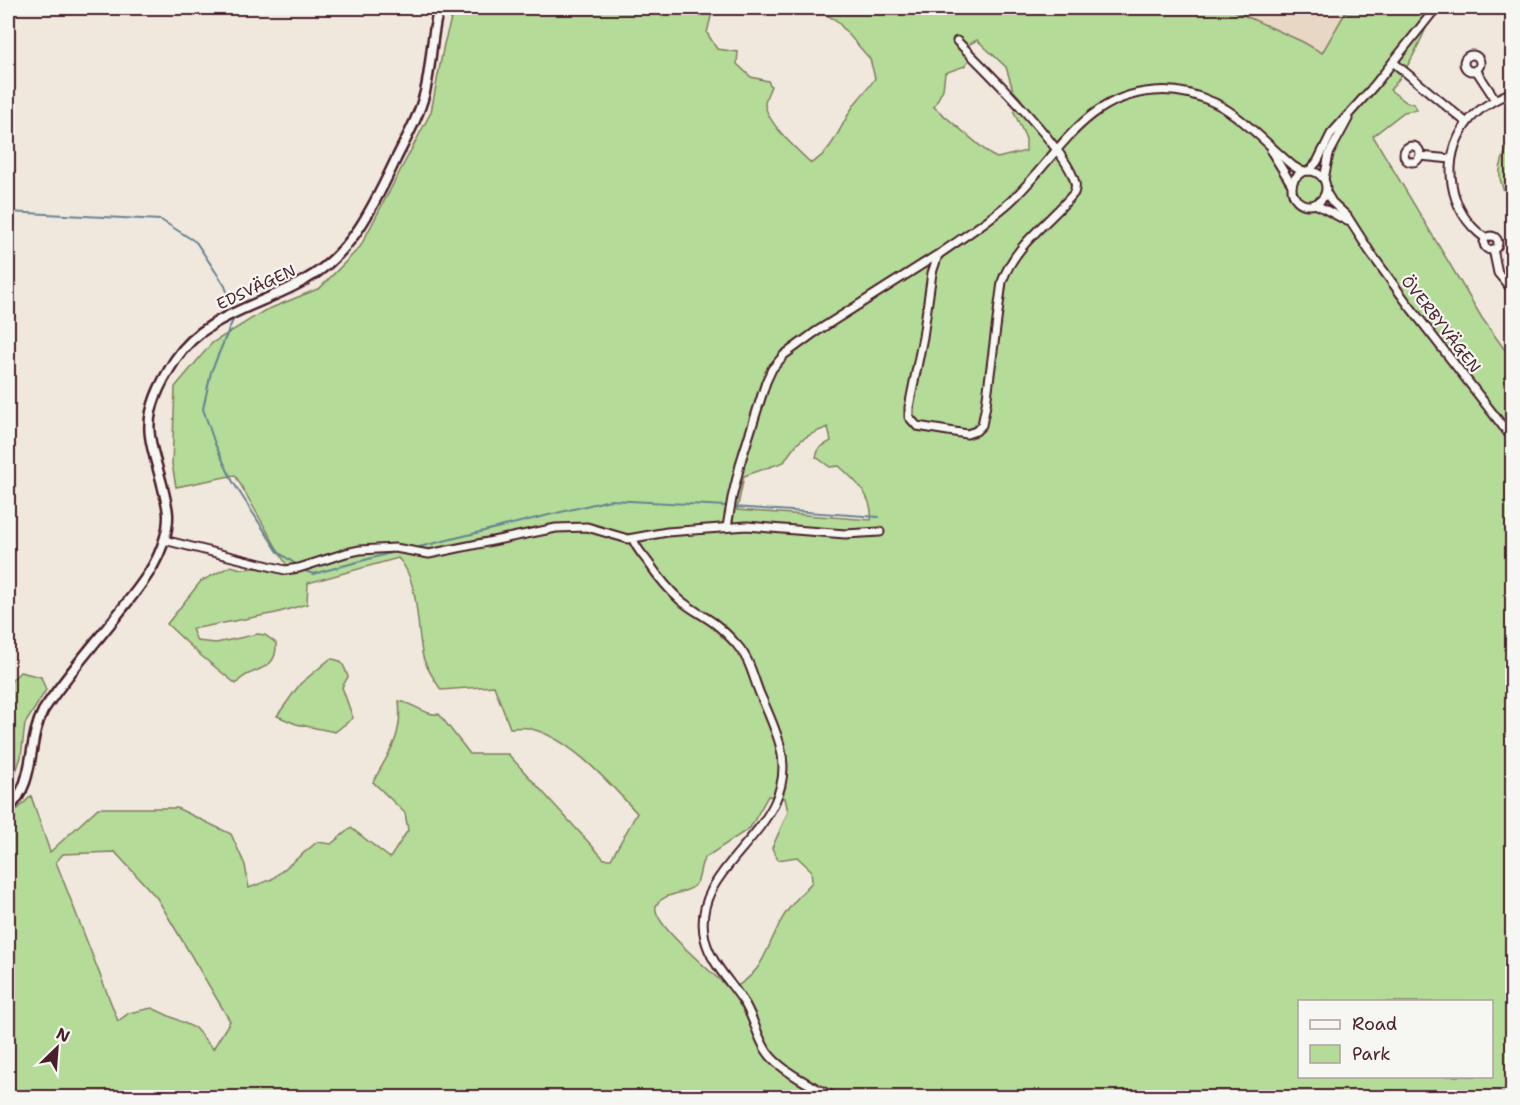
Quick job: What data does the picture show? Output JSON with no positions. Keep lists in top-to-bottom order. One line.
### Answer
{"streets":{"street":["EDSVÄGEN","ÖVERBYVÄGEN"]},"legend":["Road","Park"],"north":"top right"}
